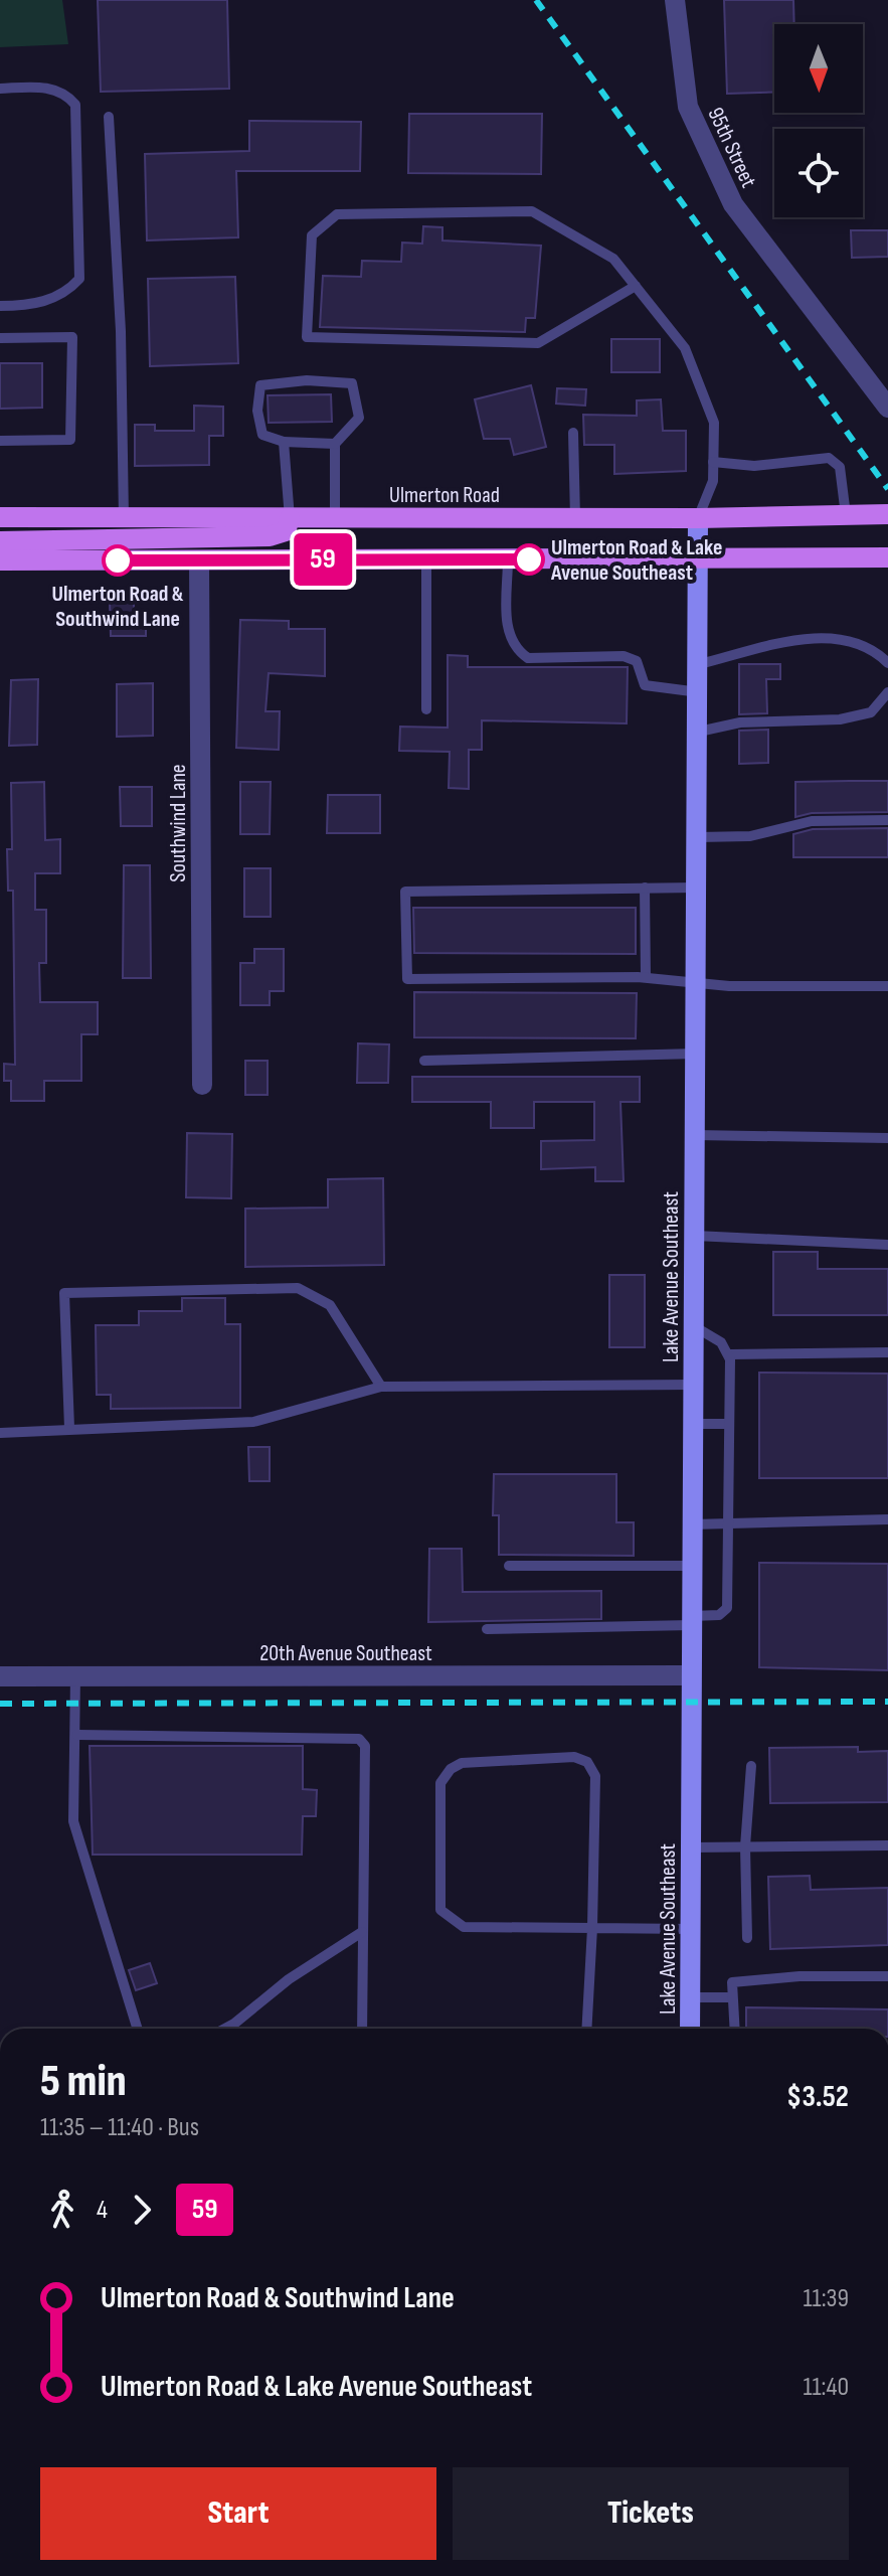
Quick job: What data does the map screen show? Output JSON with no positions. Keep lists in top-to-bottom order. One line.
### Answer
{"streets":{"main road":["Ulmerton Road"],"street":["95th Street","Southwind Lane","Lake Avenue Southeast","20th Avenue Southeast"]},"crossings":[["Ulmerton Road","Lake Avenue Southeast"],["Lake Avenue Southeast","20th Avenue Southeast"]],"places":["Ulmerton Road & Lake Avenue Southeast","Ulmerton Road & Southwind Lane"],"lines":["bus line 59"],"north":"bottom","page":{"on_map":"59","heading":["5 min","11:35 – 11:40 · Bus","$3.52"],"legs":["4","59"],"list":[{"name":"Ulmerton Road & Southwind Lane","value":"11:39"},{"name":"Ulmerton Road & Lake Avenue Southeast","value":"11:40"}],"buttons":["Start","Tickets"]}}
